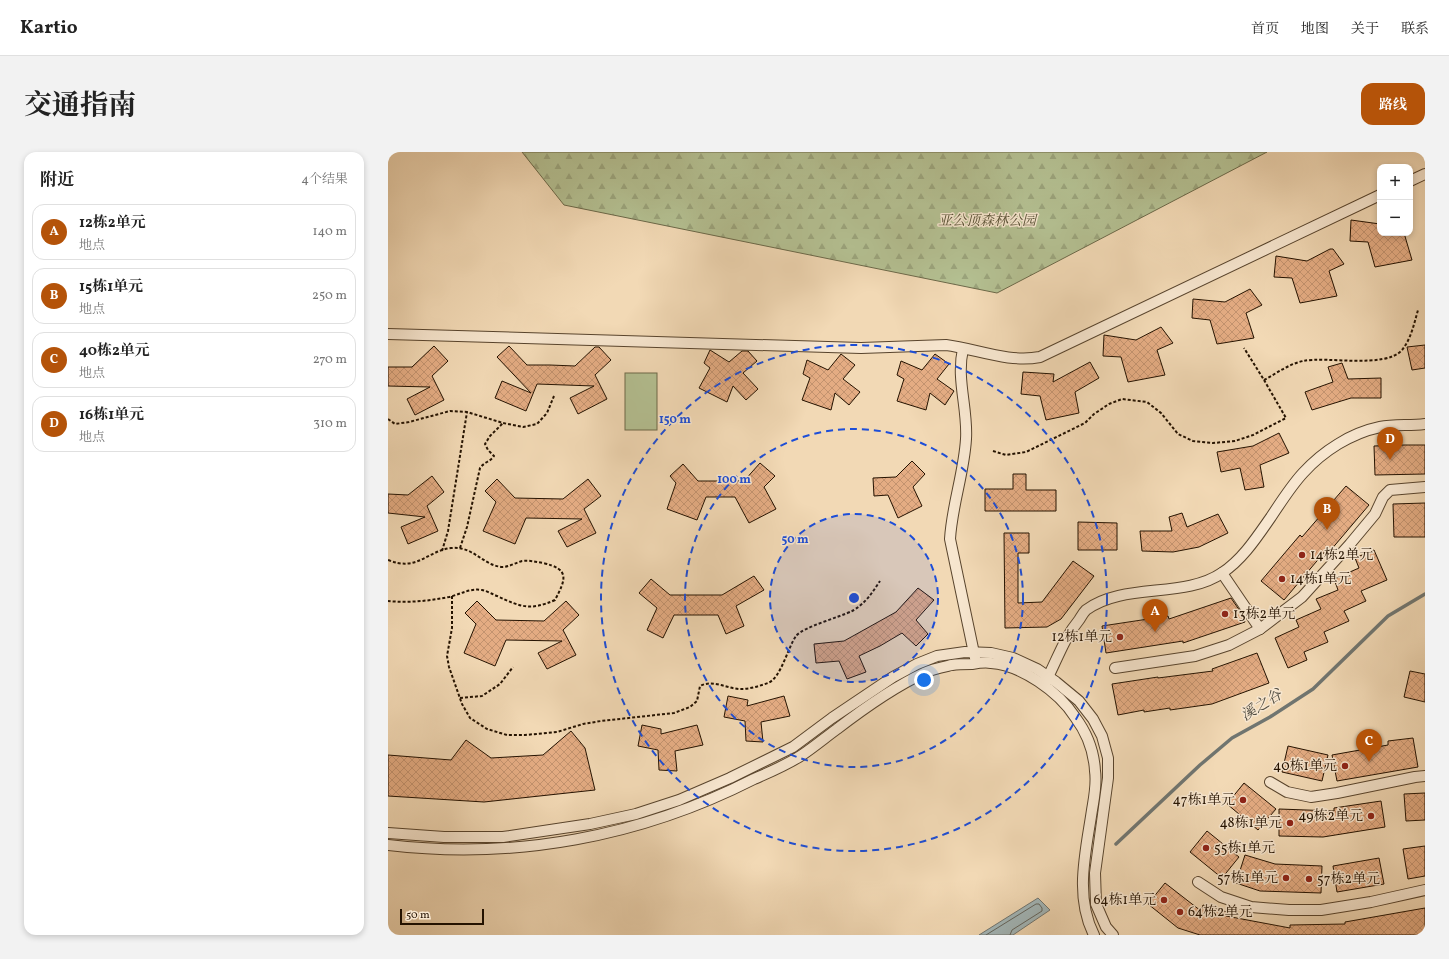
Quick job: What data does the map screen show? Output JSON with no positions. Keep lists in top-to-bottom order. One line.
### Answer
{"water":["溪之谷"],"parks":["亚公顶森林公园"],"places":["14栋2单元","14栋1单元","13栋2单元","12栋1单元","40栋1单元","47栋1单元","49栋2单元","48栋1单元","55栋1单元","57栋1单元","57栋2单元","64栋1单元","64栋2单元"],"scale_bar":"50 m","page":{"header":"Kartio","nav":["首页","地图","关于","联系"],"title":"交通指南","buttons":"路线","heading":["附近","4个结果"],"map_buttons":["+","−"],"list":[{"mark":"A","name":"12栋2单元","note":"地点","value":"140 m"},{"mark":"B","name":"15栋1单元","note":"地点","value":"250 m"},{"mark":"C","name":"40栋2单元","note":"地点","value":"270 m"},{"mark":"D","name":"16栋1单元","note":"地点","value":"310 m"}],"pins":["D","B","A","C"],"scale":"50 m"},"rings":["150 m","100 m","50 m"]}
